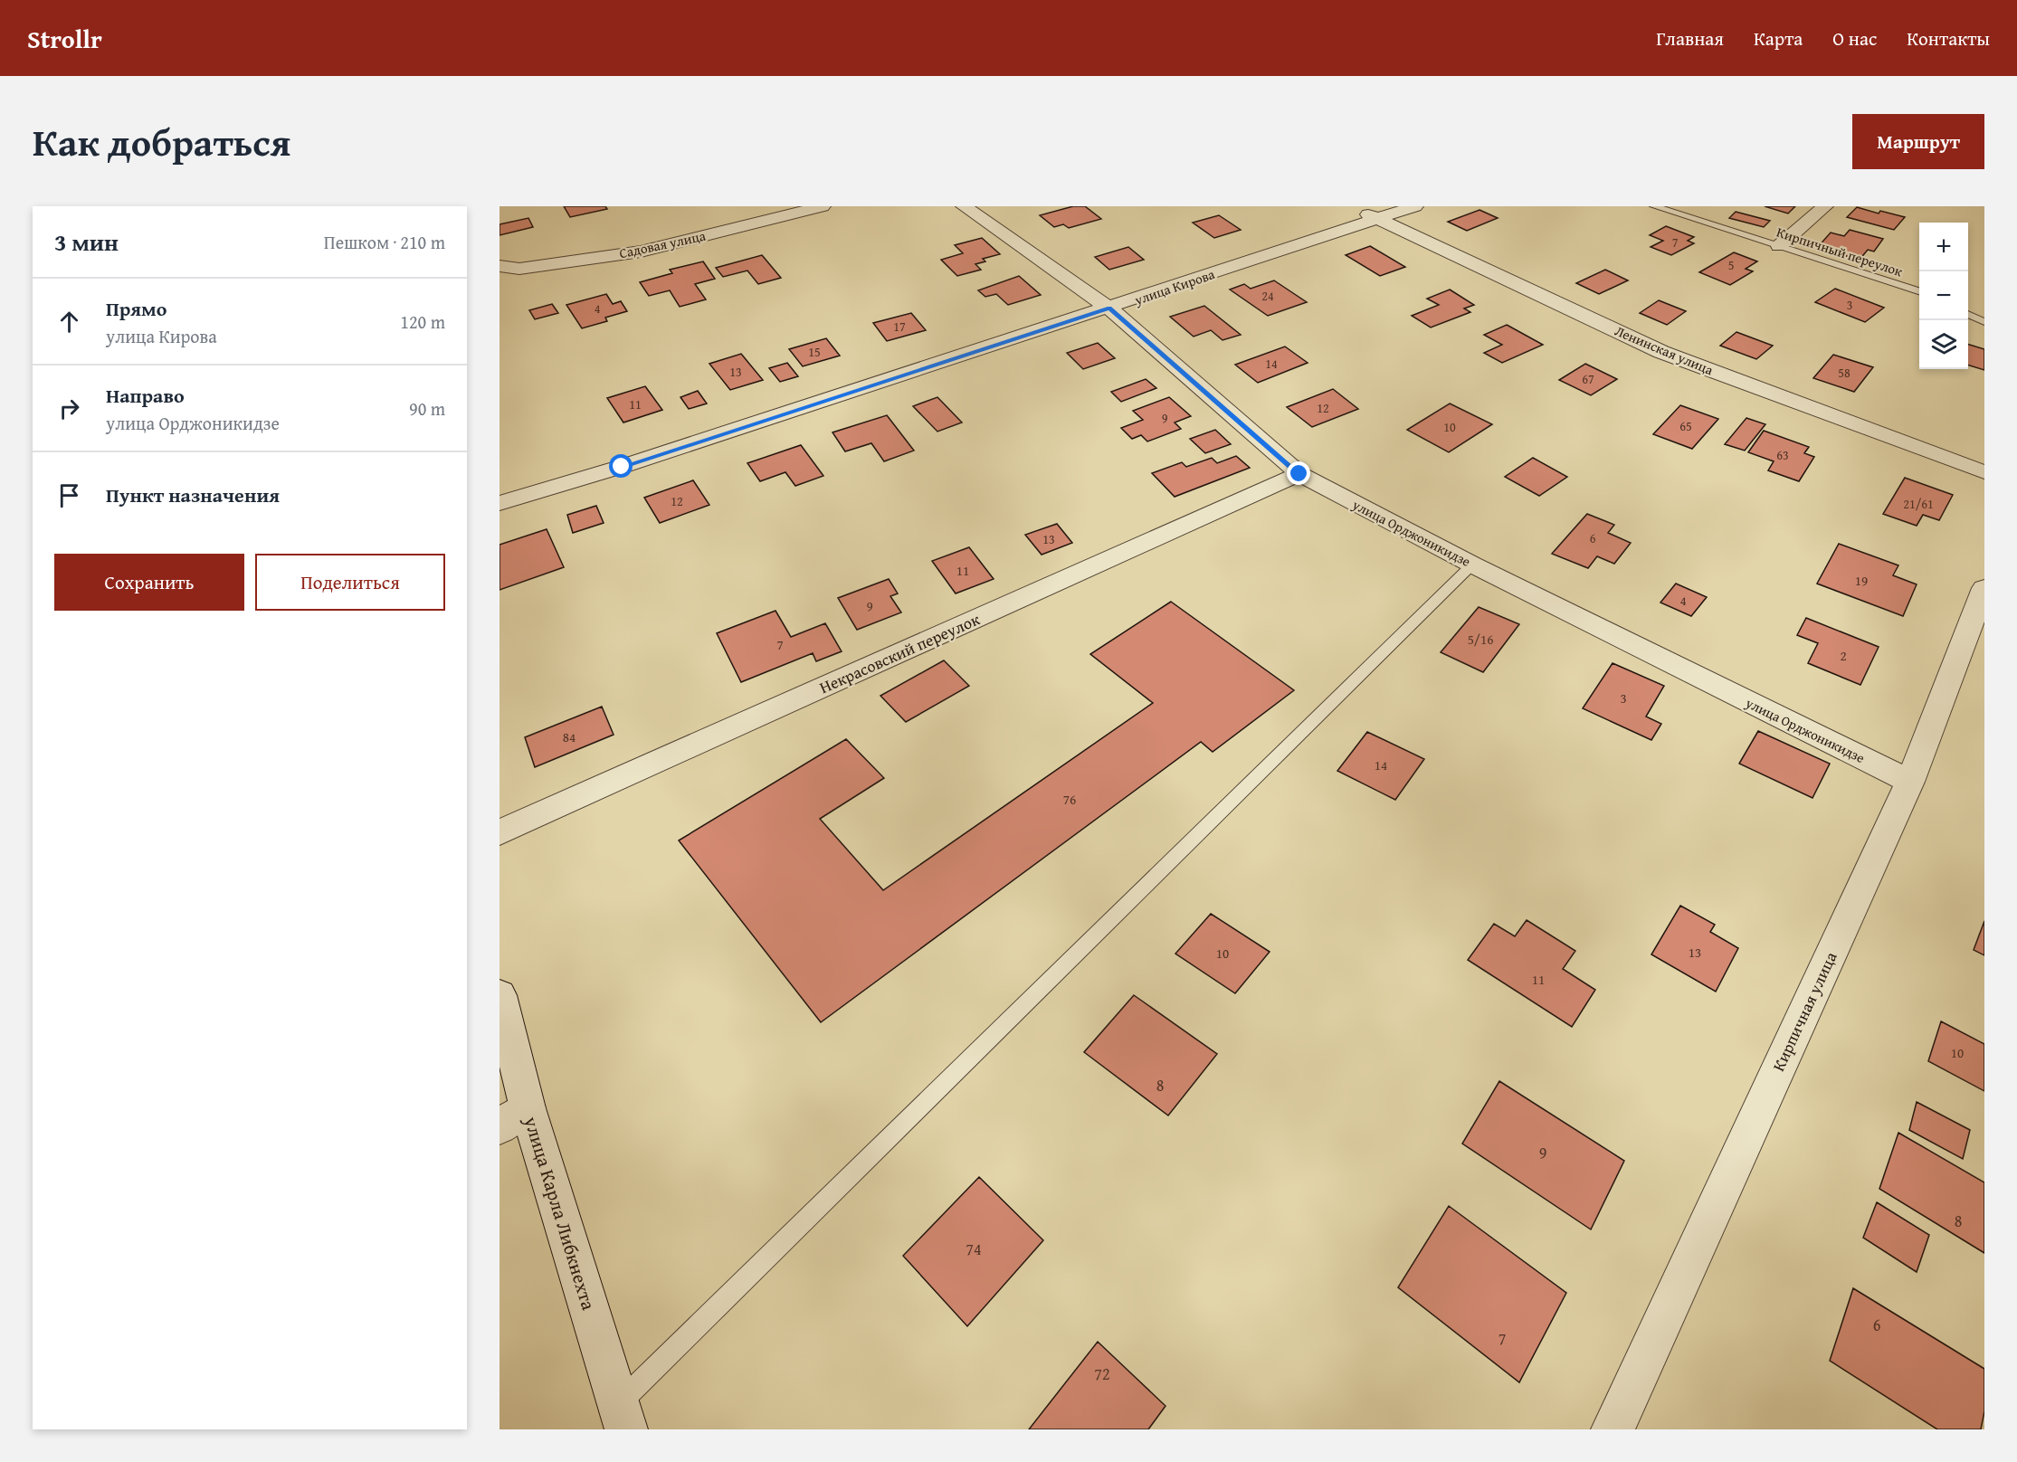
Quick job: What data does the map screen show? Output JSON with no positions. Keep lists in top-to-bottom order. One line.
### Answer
{"streets":{"street":["Садовая улица","улица Кирова","Ленинская улица","улица Орджоникидзе","Некрасовский переулок","Кирпичная улица","улица Карла Либкнехта"],"lane":["Кирпичный переулок"]},"crossings":[["улица Кирова","Ленинская улица"],["улица Кирова","улица Орджоникидзе"],["улица Орджоникидзе","Некрасовский переулок"],["улица Орджоникидзе","Кирпичная улица"]],"house_numbers":["7","5","24","3","4","17","15","14","13","58","67","11","12","9","65","10","63","12","21/61","6","13","11","19","4","9","5/16","7","2","3","84","14","76","13","10","11","10","8","9","8","74","6","7","72"],"page":{"header":"Strollr","nav":["Главная","Карта","О нас","Контакты"],"title":"Как добраться","buttons":["Маршрут",["Сохранить","Поделиться"]],"heading":["3 мин","Пешком · 210 m"],"map_buttons":["+","−"],"list":[["Прямо","улица Кирова","120 m"],["Направо","улица Орджоникидзе","90 m"],"Пункт назначения"]}}
